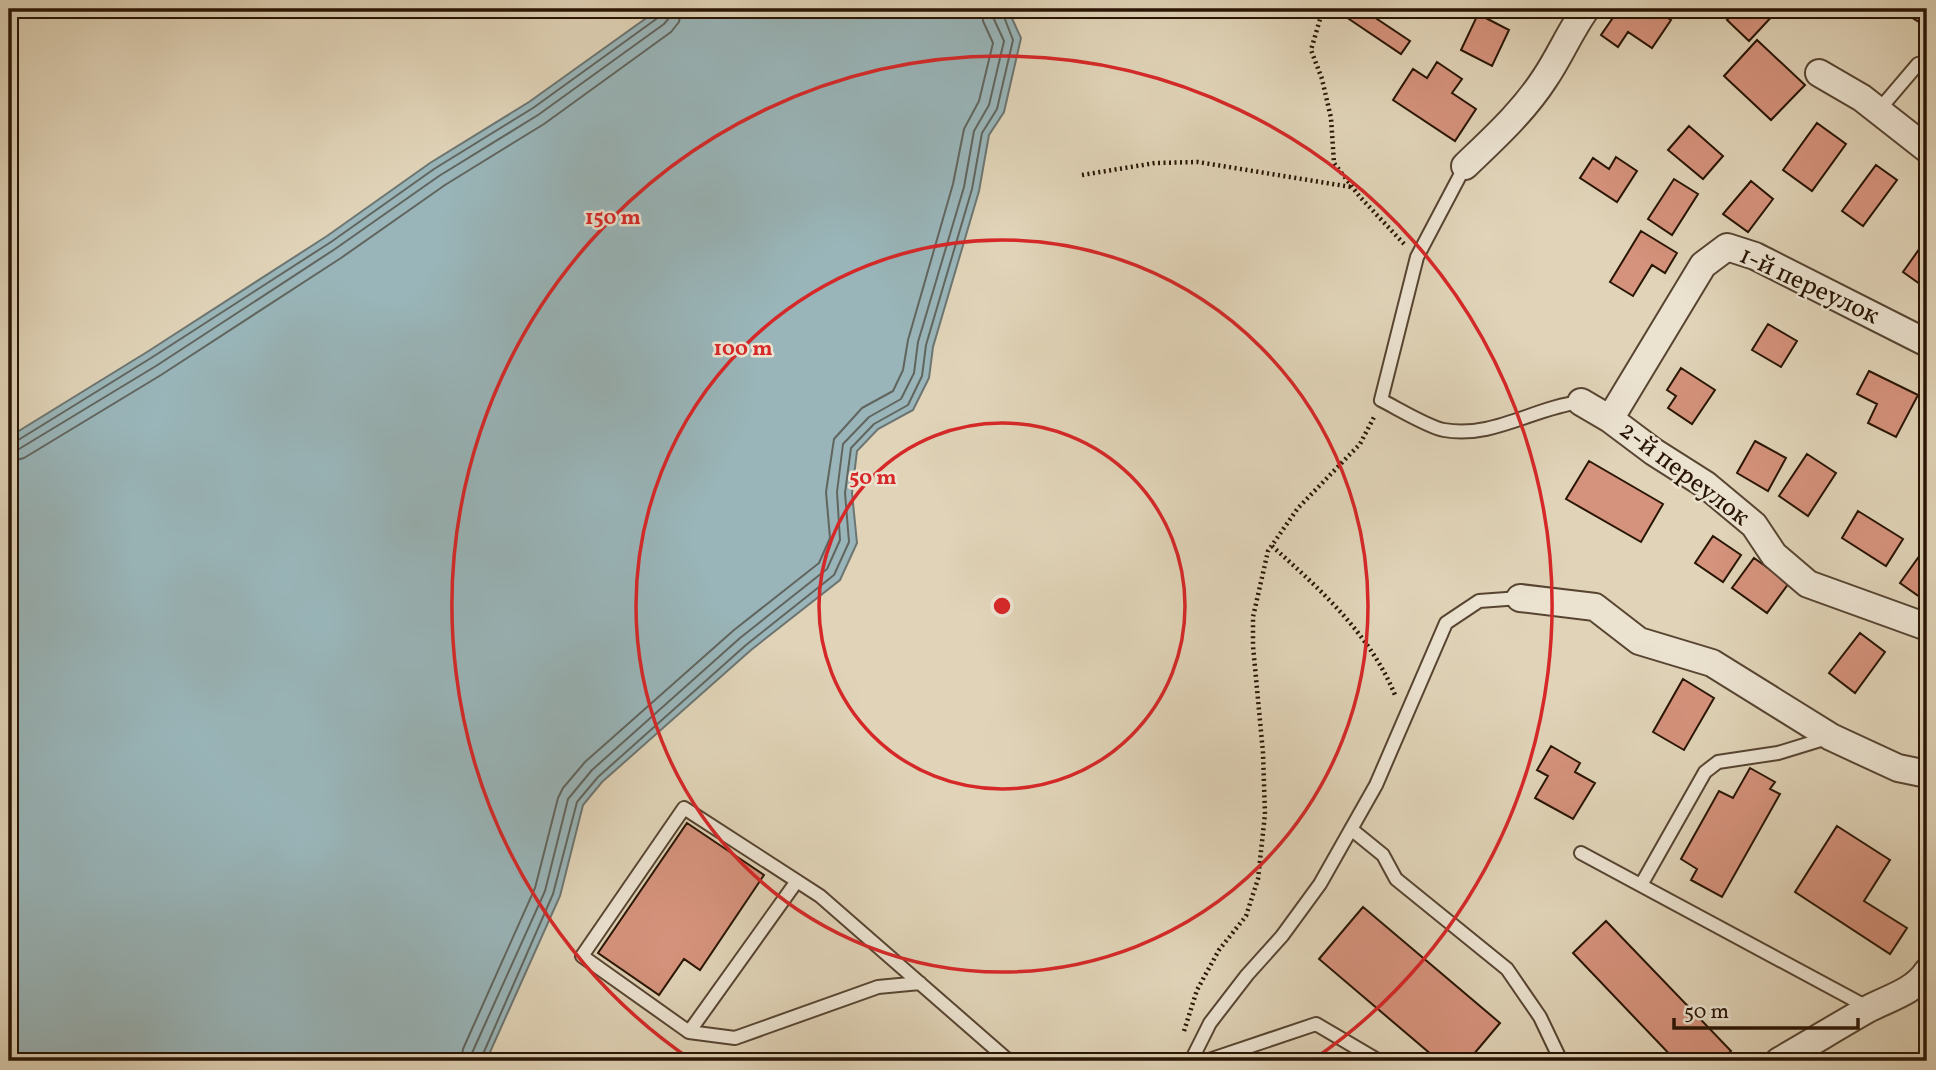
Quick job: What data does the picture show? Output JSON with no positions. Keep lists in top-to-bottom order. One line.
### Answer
{"streets":{"street":["1-й переулок","2-й переулок"]},"crossings":[["1-й переулок","2-й переулок"]],"scale_bar":"50 m","rings":["150 m","100 m","50 m"]}
